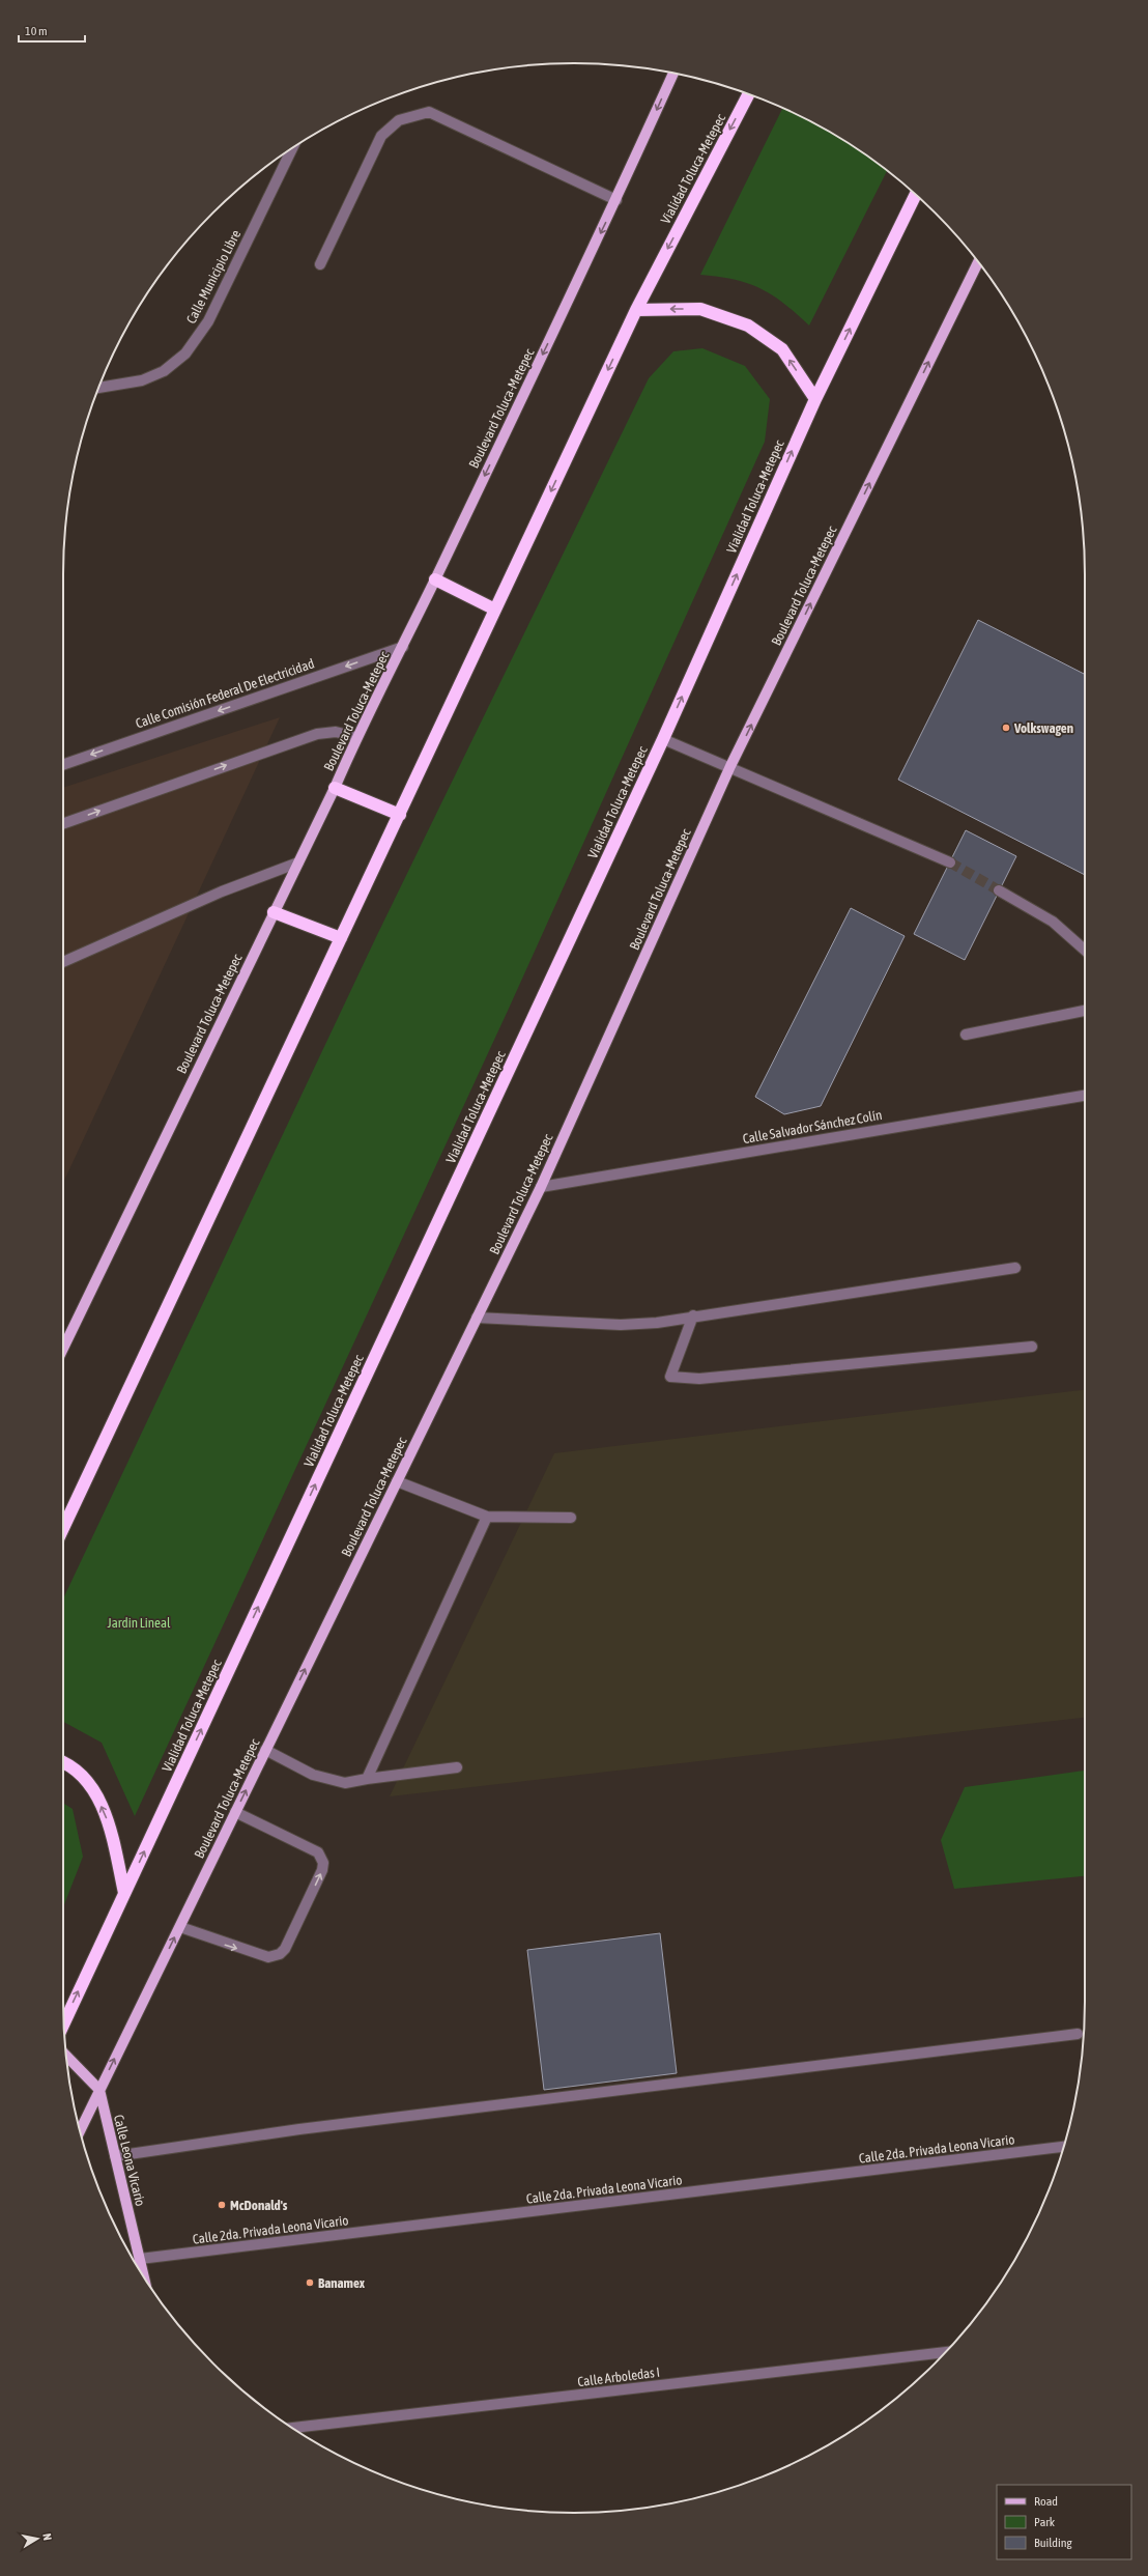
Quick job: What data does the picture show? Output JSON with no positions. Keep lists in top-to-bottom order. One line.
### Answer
{"streets":{"highway":["Vialidad Toluca-Metepec"],"main road":["Boulevard Toluca-Metepec","Calle Leona Vicario"],"street":["Calle Municipio Libre","Calle Comisión Federal De Electricidad","Calle Salvador Sánchez Colín","Calle 2da. Privada Leona Vicario","Calle Arboledas I"]},"crossings":[["Boulevard Toluca-Metepec","Calle Comisión Federal De Electricidad"],["Boulevard Toluca-Metepec","Calle Salvador Sánchez Colín"],["Boulevard Toluca-Metepec","Calle Leona Vicario"],["Calle 2da. Privada Leona Vicario","Calle Leona Vicario"]],"parks":["Jardin Lineal"],"places":["Volkswagen","McDonald's","Banamex"],"legend":["Road","Park","Building"],"scale_bar":"10 m","north":"right"}
